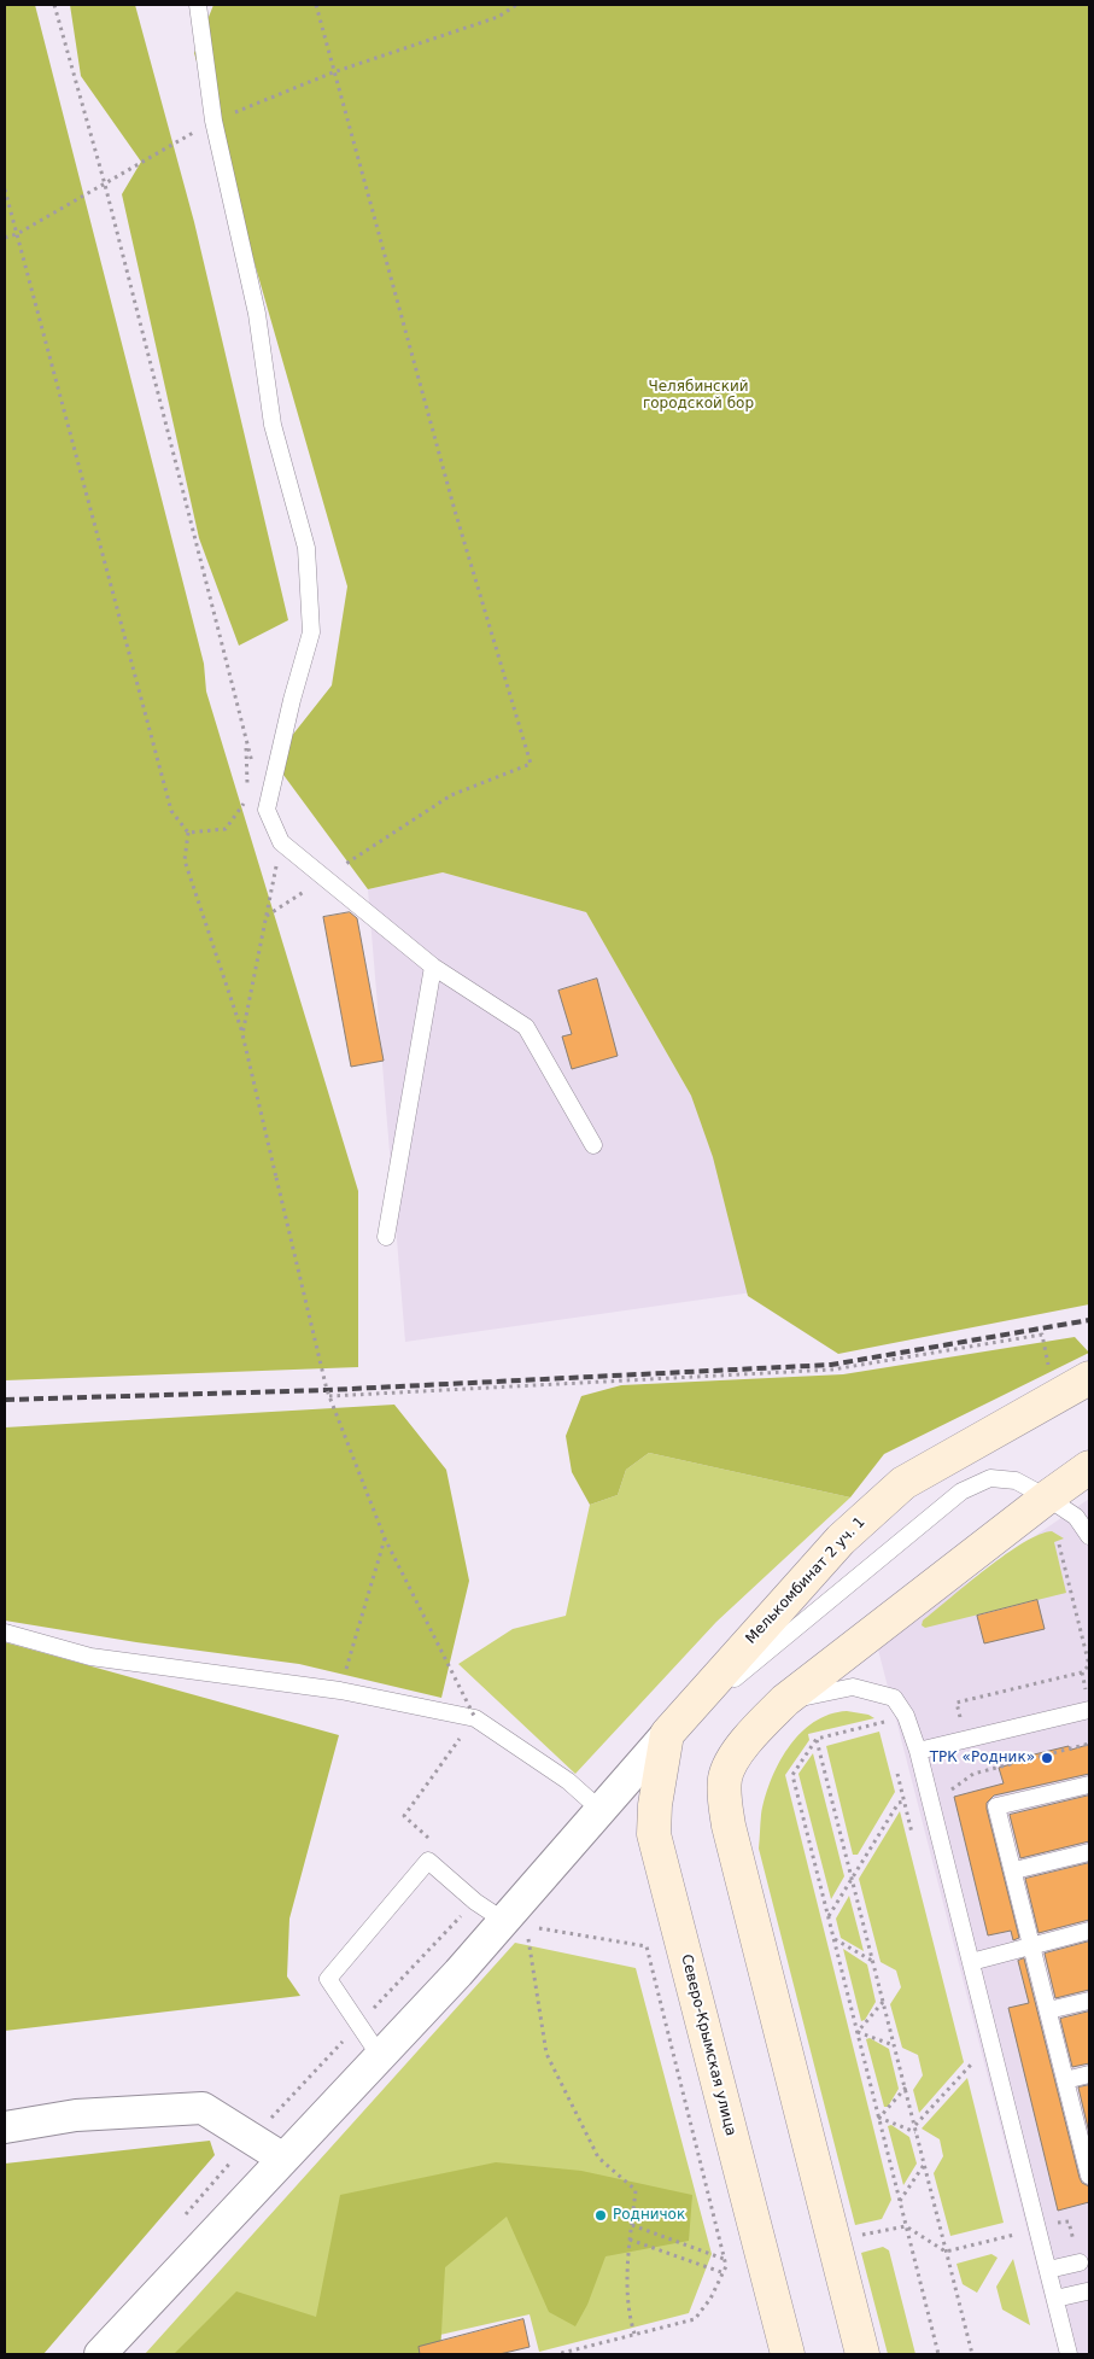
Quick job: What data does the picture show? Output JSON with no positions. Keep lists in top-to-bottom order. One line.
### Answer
{"streets":{"street":["Мелькомбинат 2 уч. 1","Северо-Крымская улица"]},"crossings":[["Мелькомбинат 2 уч. 1","Северо-Крымская улица"]],"parks":["Челябинский городской бор"],"places":["ТРК «Родник»","Родничок"]}
